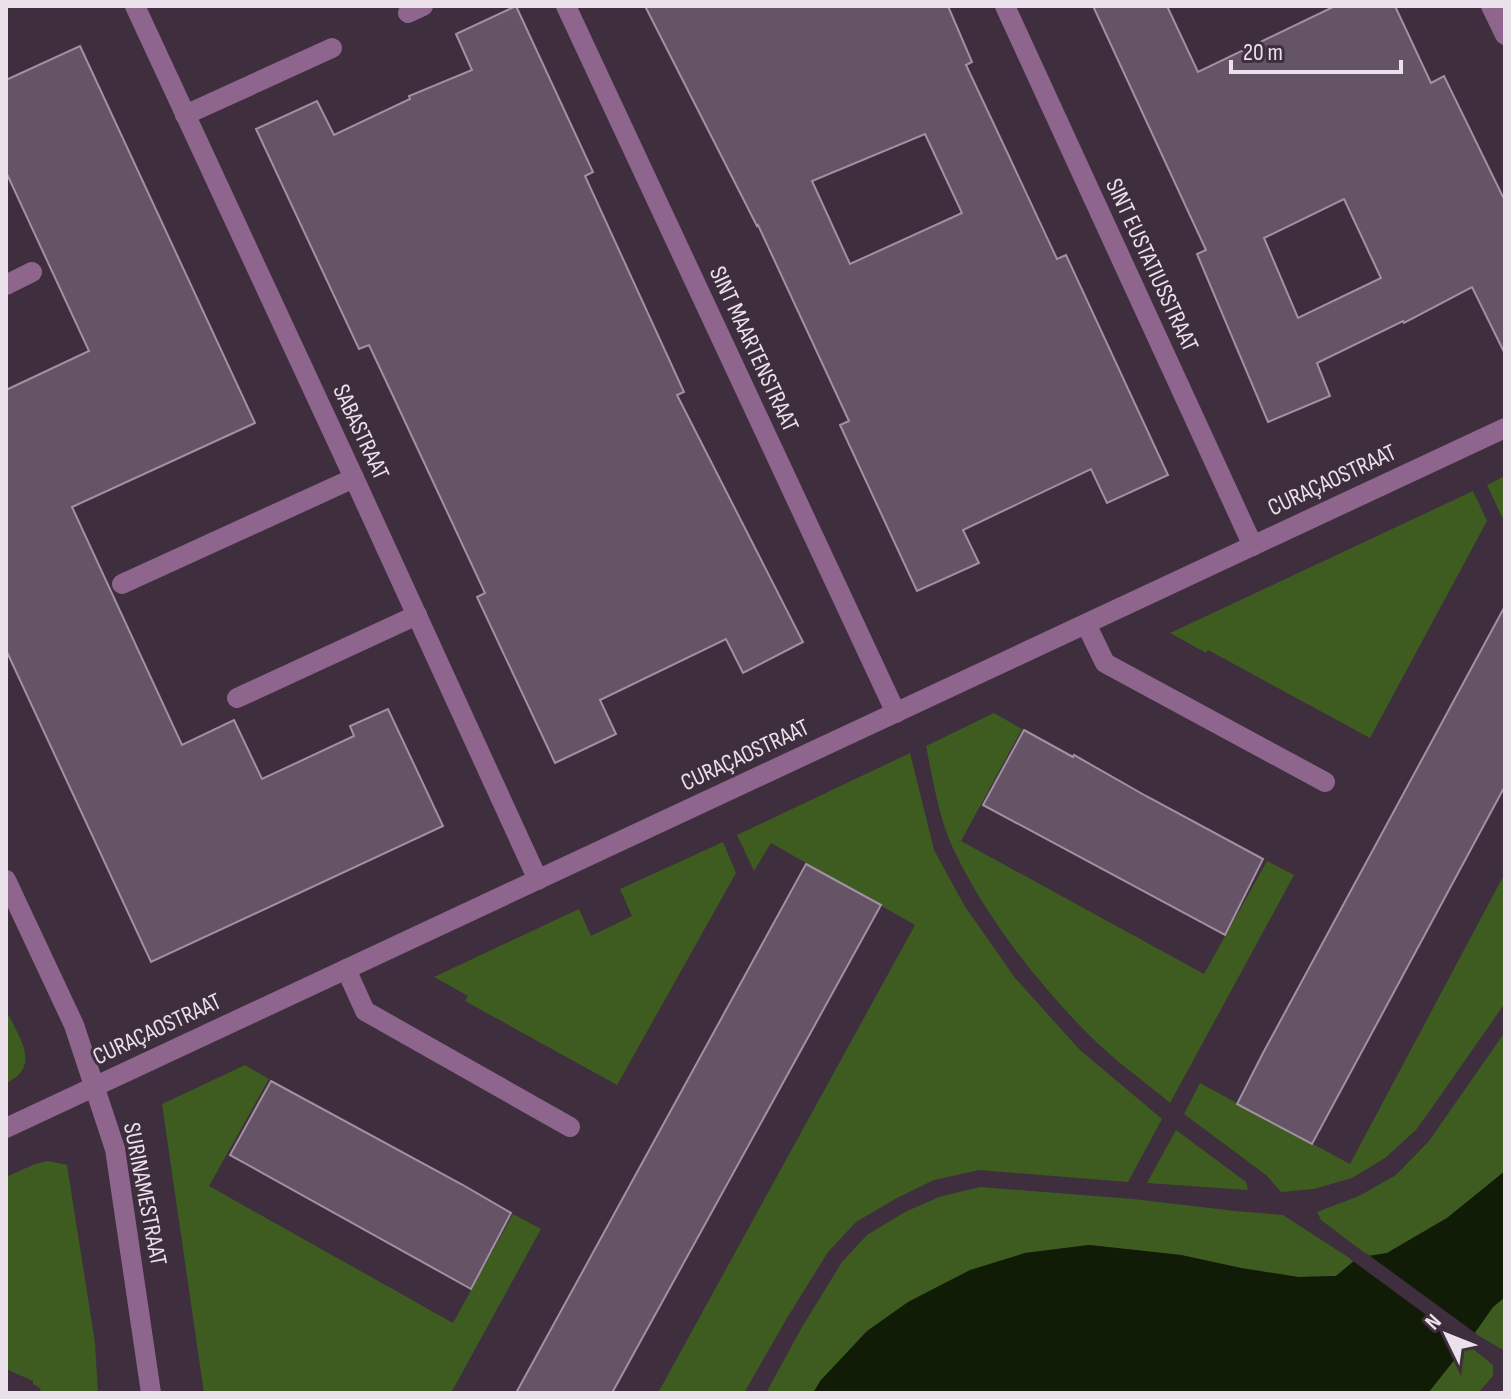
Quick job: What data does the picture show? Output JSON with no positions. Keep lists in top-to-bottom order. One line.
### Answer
{"streets":{"street":["SINT EUSTATIUSSTRAAT","SINT MAARTENSTRAAT","SABASTRAAT","CURAÇAOSTRAAT","SURINAMESTRAAT"]},"crossings":[["SINT EUSTATIUSSTRAAT","CURAÇAOSTRAAT"],["SINT MAARTENSTRAAT","CURAÇAOSTRAAT"],["SABASTRAAT","CURAÇAOSTRAAT"],["CURAÇAOSTRAAT","SURINAMESTRAAT"]],"scale_bar":"20 m","north":"top left"}
